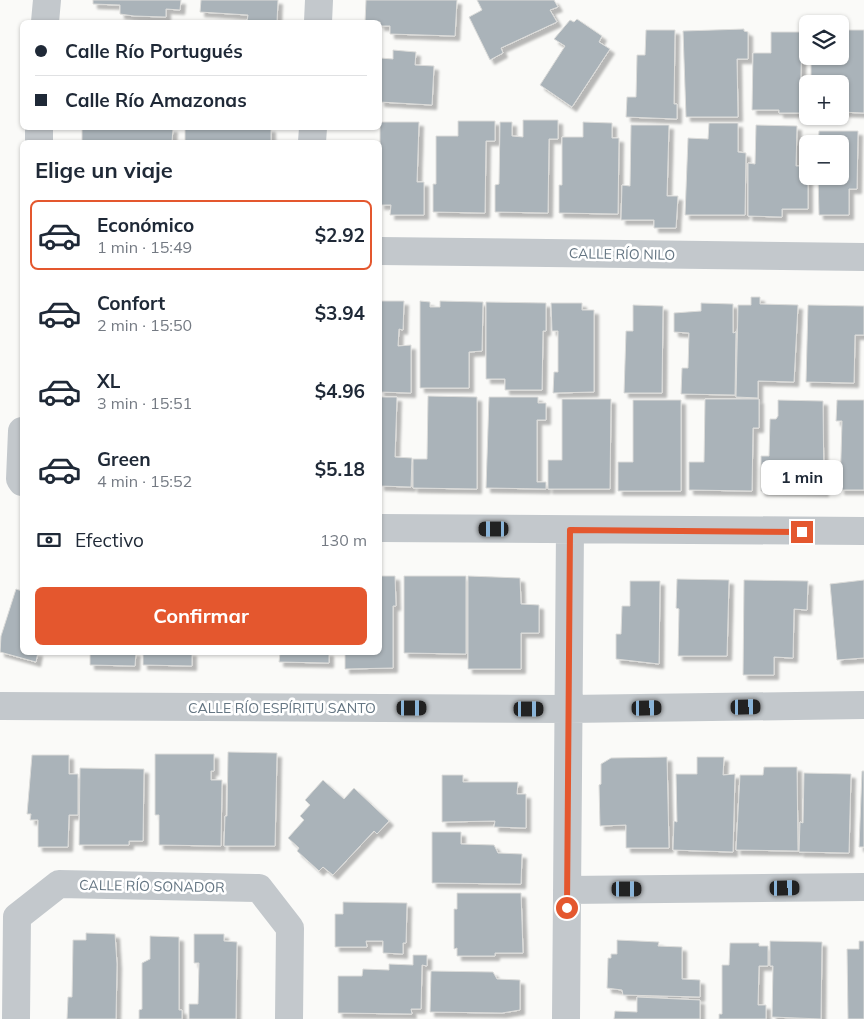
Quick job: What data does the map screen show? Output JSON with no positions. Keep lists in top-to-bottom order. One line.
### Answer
{"streets":{"street":["CALLE RÍO NILO","CALLE RÍO ESPÍRITU SANTO","CALLE RÍO SONADOR"]},"page":{"map_buttons":["+","−"],"banner":["Calle Río Portugués","Calle Río Amazonas"],"heading":"Elige un viaje","list":[{"name":"Económico","note":"1 min · 15:49","value":"$2.92"},{"name":"Confort","note":"2 min · 15:50","value":"$3.94"},{"name":"XL","note":"3 min · 15:51","value":"$4.96"},{"name":"Green","note":"4 min · 15:52","value":"$5.18"}],"bubble":"1 min","pay":["Efectivo","130 m"],"buttons":"Confirmar"}}
